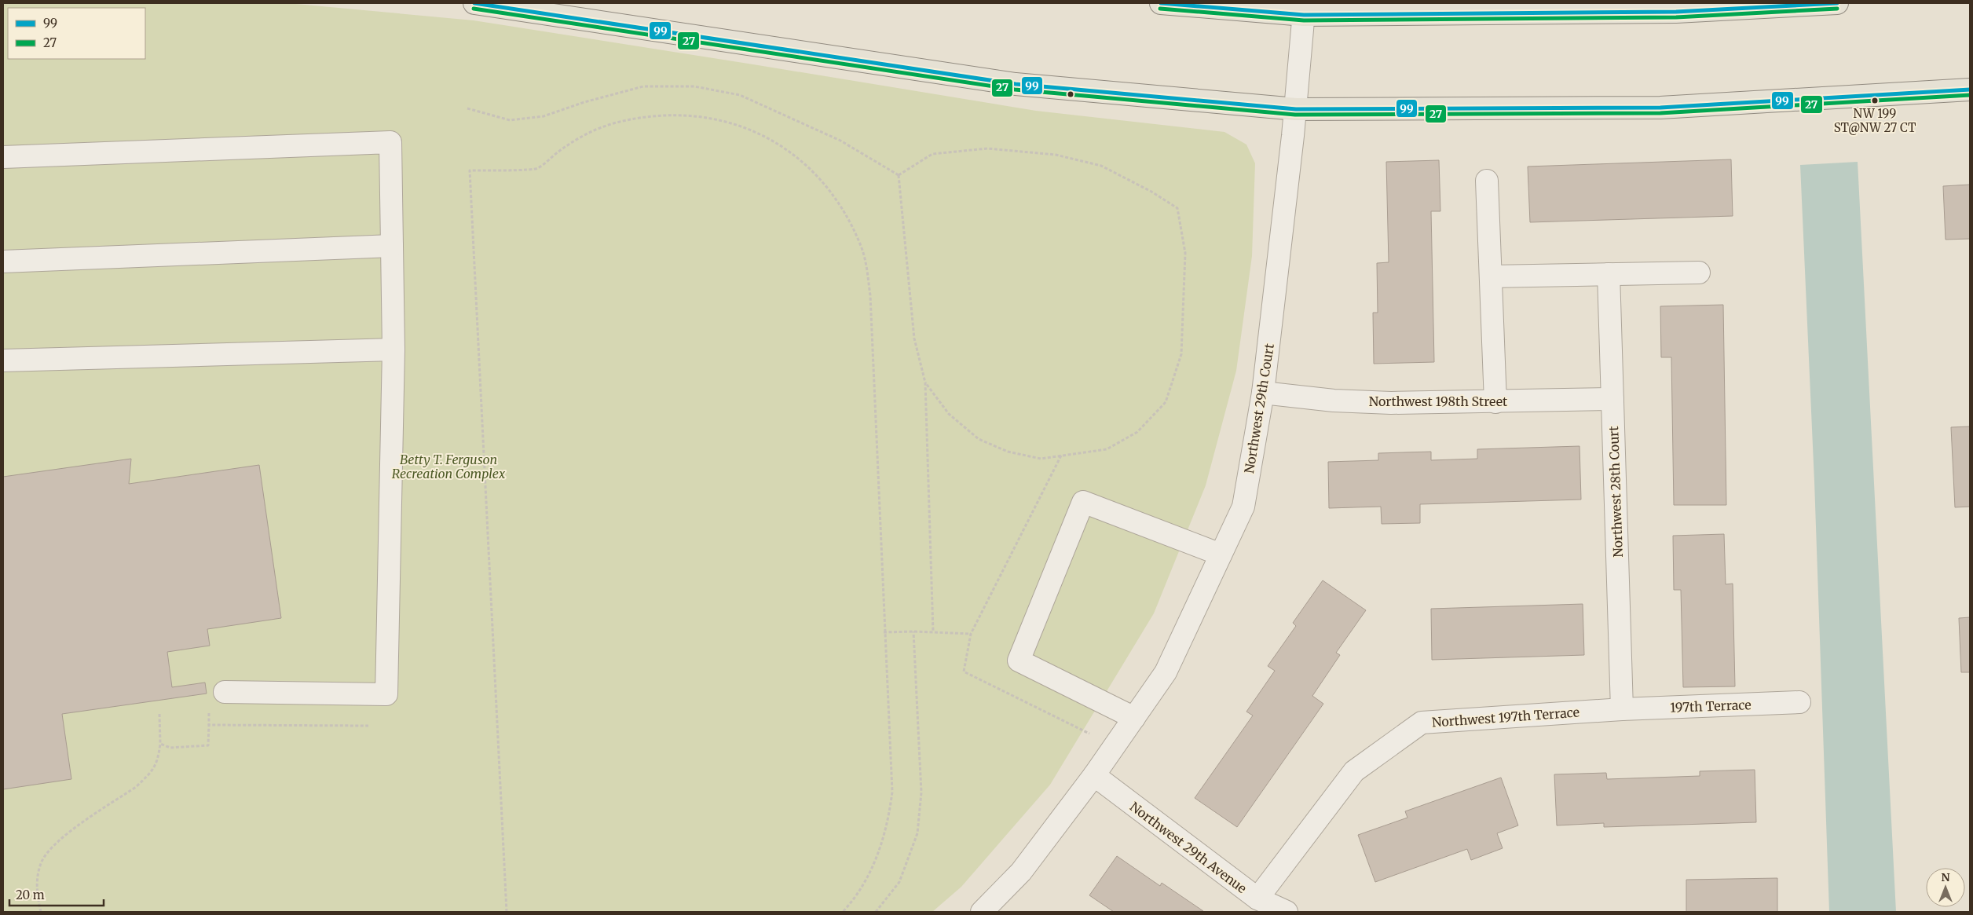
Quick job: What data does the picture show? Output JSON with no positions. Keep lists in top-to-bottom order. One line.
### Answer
{"streets":{"street":["Northwest 198th Street","Northwest 29th Court","Northwest 28th Court","197th Terrace","Northwest 197th Terrace","Northwest 29th Avenue"]},"crossings":[["Northwest 198th Street","Northwest 29th Court"],["Northwest 198th Street","Northwest 28th Court"],["Northwest 29th Court","Northwest 29th Avenue"],["Northwest 28th Court","197th Terrace"],["Northwest 28th Court","Northwest 197th Terrace"],["197th Terrace","Northwest 197th Terrace"],["Northwest 197th Terrace","Northwest 29th Avenue"]],"parks":["Betty T. Ferguson Recreation Complex"],"places":["NW 199 ST@NW 27 CT"],"lines":["transit line 99","transit line 27"],"legend":["99","27"],"scale_bar":"20 m","north":"top"}
